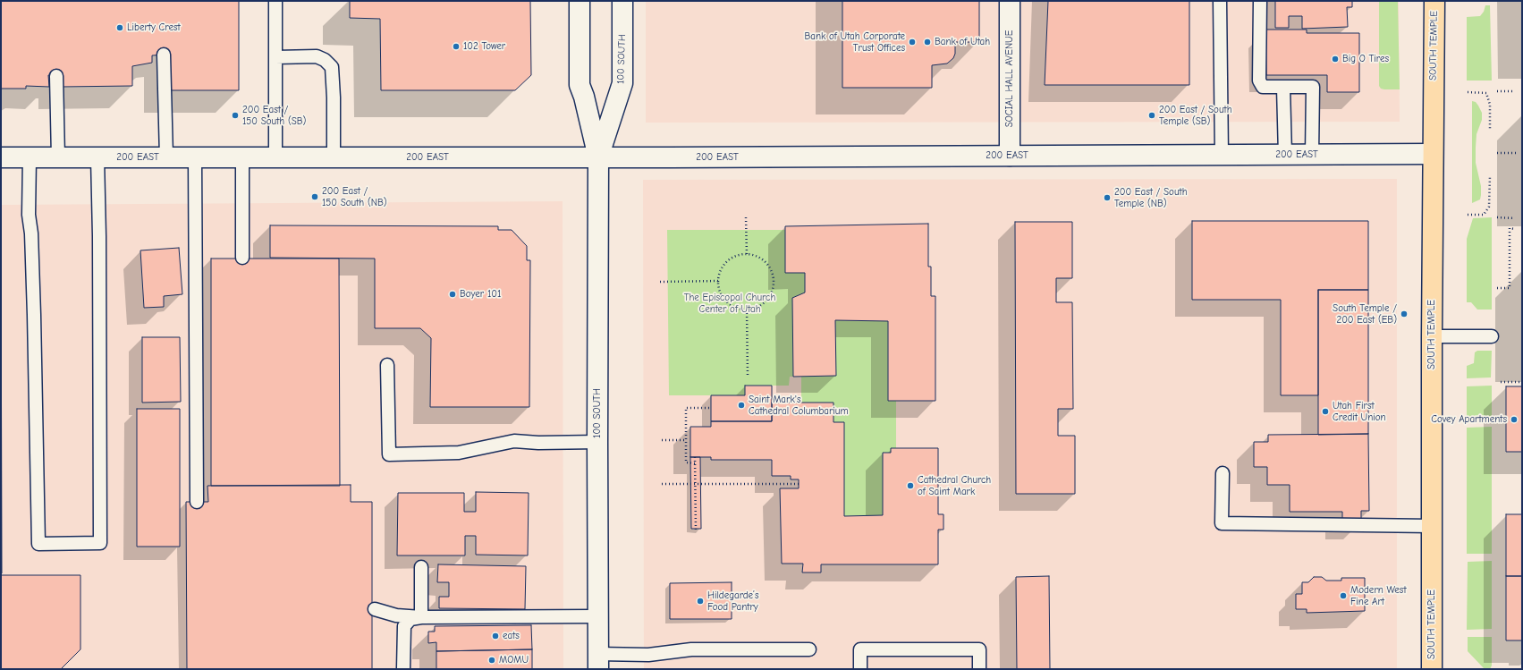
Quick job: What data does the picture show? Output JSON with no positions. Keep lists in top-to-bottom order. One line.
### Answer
{"streets":{"main road":["SOUTH TEMPLE"],"street":["100 SOUTH","SOCIAL HALL AVENUE","200 EAST"]},"crossings":[["SOUTH TEMPLE","200 EAST"],["100 SOUTH","200 EAST"],["SOCIAL HALL AVENUE","200 EAST"]],"parks":["The Episcopal Church Center of Utah"],"places":["Liberty Crest","Bank of Utah Corporate Trust Offices","Bank of Utah","102 Tower","Big O Tires","200 East / 150 South (SB)","200 East / South Temple (SB)","200 East / 150 South (NB)","200 East / South Temple (NB)","Boyer 101","South Temple / 200 East (EB)","Saint Mark's Cathedral Columbarium","Utah First Credit Union","Covey Apartments","Cathedral Church of Saint Mark","Modern West Fine Art","Hildegarde’s Food Pantry","eats","MOMU"]}
